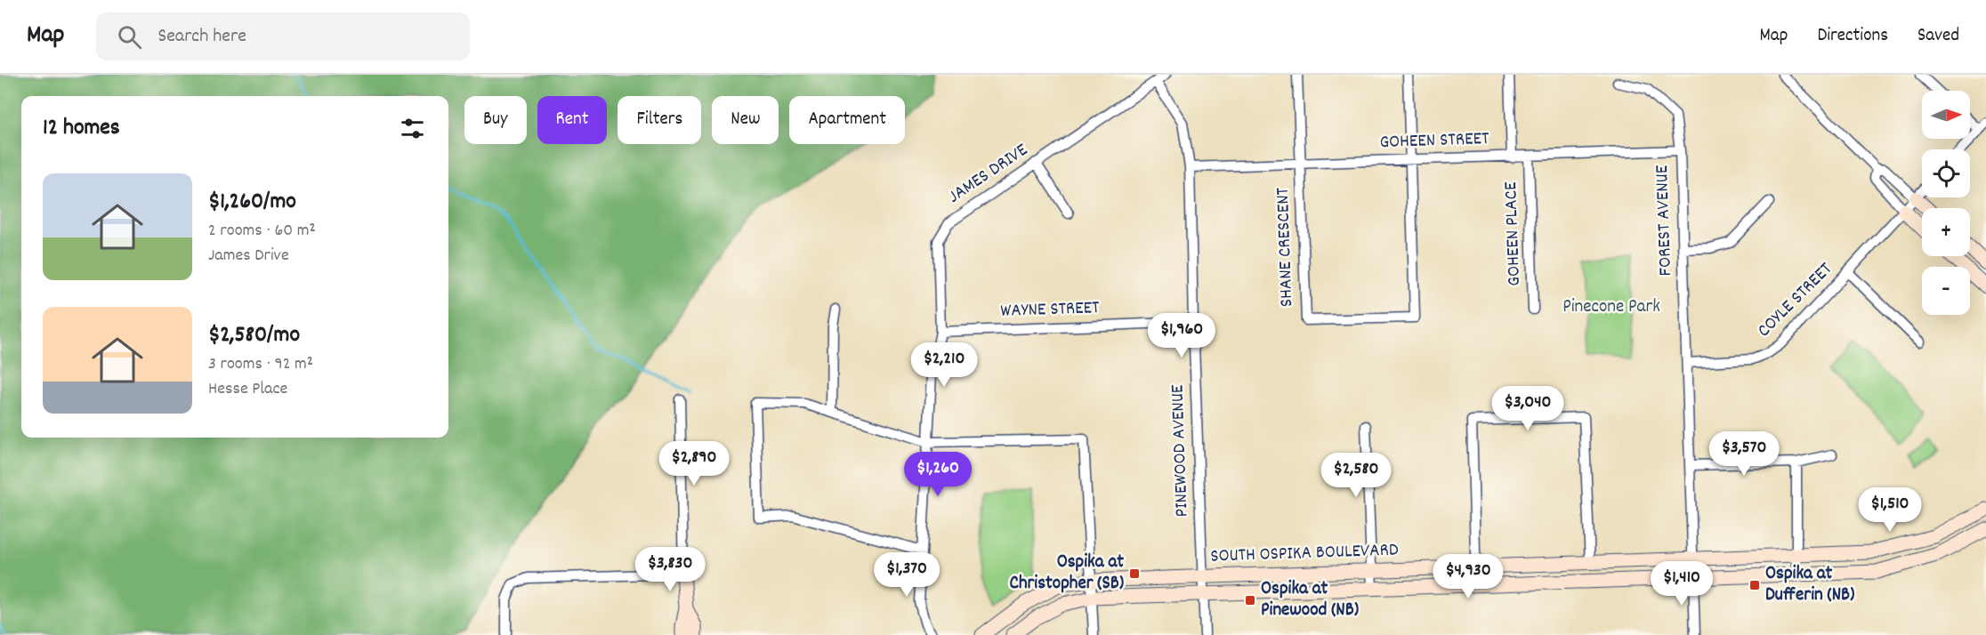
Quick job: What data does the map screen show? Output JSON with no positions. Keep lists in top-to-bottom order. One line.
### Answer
{"streets":{"main road":["SOUTH OSPIKA BOULEVARD"],"street":["GOHEEN STREET","JAMES DRIVE","FOREST AVENUE","GOHEEN PLACE","SHANE CRESCENT","COYLE STREET","WAYNE STREET","PINEWOOD AVENUE"]},"crossings":[["GOHEEN STREET","FOREST AVENUE"],["GOHEEN STREET","GOHEEN PLACE"],["GOHEEN STREET","SHANE CRESCENT"],["GOHEEN STREET","PINEWOOD AVENUE"],["JAMES DRIVE","WAYNE STREET"],["JAMES DRIVE","PINEWOOD AVENUE"],["FOREST AVENUE","COYLE STREET"],["FOREST AVENUE","SOUTH OSPIKA BOULEVARD"],["WAYNE STREET","PINEWOOD AVENUE"],["PINEWOOD AVENUE","SOUTH OSPIKA BOULEVARD"]],"parks":["Pinecone Park"],"places":{"transit":["Ospika at Christopher (SB)","Ospika at Dufferin (NB)","Ospika at Pinewood (NB)"]},"north":"right","page":{"header":"Map","search":"Search here","nav":["Map","Directions","Saved"],"map_buttons":["+","−"],"chip":["Buy","Rent","Filters","New","Apartment"],"heading":"12 homes","list":[{"name":"$1,260/mo","note":"2 rooms · 60 m² · James Drive"},{"name":"$2,580/mo","note":"3 rooms · 92 m² · Hesse Place"}],"price":["$1,960","$2,210","$3,040","$3,570","$2,890","$1,260","$2,580","$1,510","$3,830","$1,370","$4,930","$1,410"]}}
